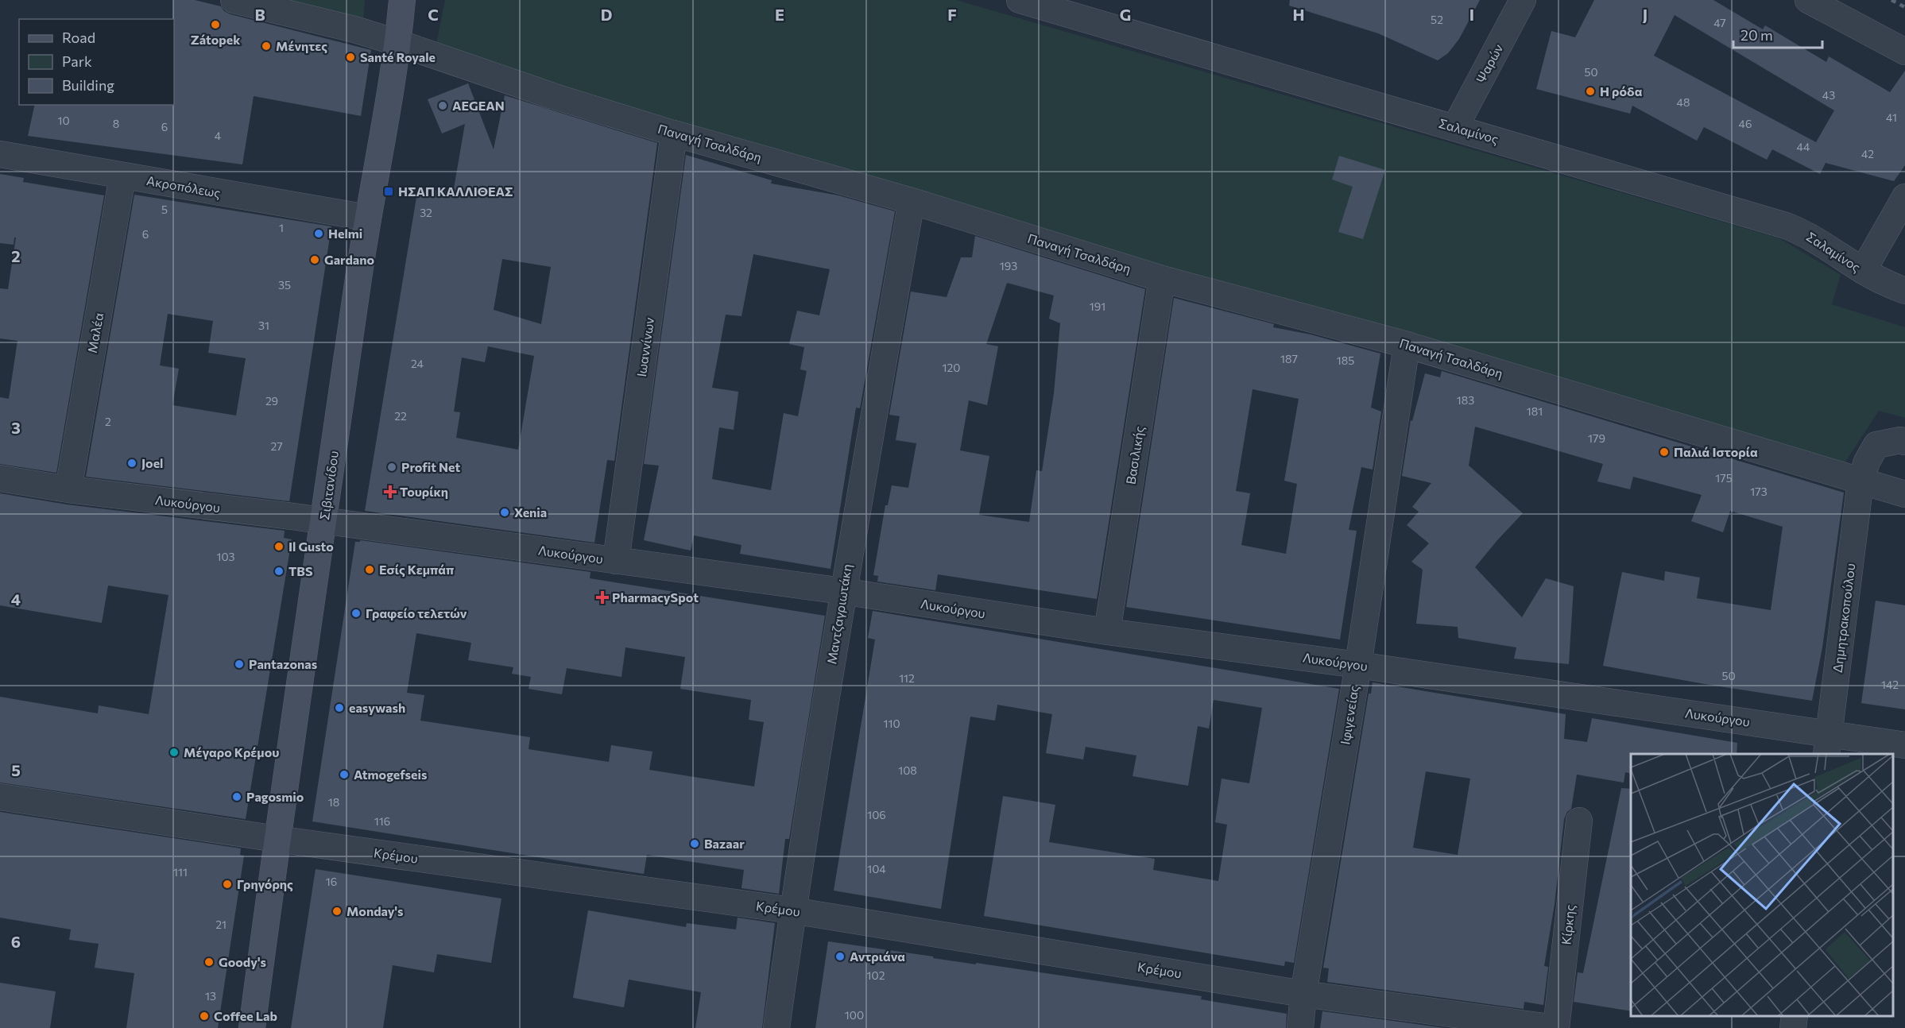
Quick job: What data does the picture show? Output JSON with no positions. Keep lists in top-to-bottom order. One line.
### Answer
{"streets":{"main road":["Σιβιτανίδου"],"street":["Ψαρών","Σαλαμίνος","Παναγή Τσαλδάρη","Ακροπόλεως","Μαλέα","Ιωαννίνων","Βασιλικής","Λυκούργου","Μαντζαγριωτάκη","Δημητρακοπούλου","Ιφιγενείας","Κρέμου","Κίρκης"]},"crossings":[["Ψαρών","Σαλαμίνος"],["Παναγή Τσαλδάρη","Ιωαννίνων"],["Παναγή Τσαλδάρη","Βασιλικής"],["Παναγή Τσαλδάρη","Σιβιτανίδου"],["Παναγή Τσαλδάρη","Μαντζαγριωτάκη"],["Παναγή Τσαλδάρη","Δημητρακοπούλου"],["Παναγή Τσαλδάρη","Ιφιγενείας"],["Ακροπόλεως","Μαλέα"],["Ακροπόλεως","Σιβιτανίδου"],["Μαλέα","Λυκούργου"],["Ιωαννίνων","Λυκούργου"],["Βασιλικής","Λυκούργου"],["Σιβιτανίδου","Λυκούργου"],["Σιβιτανίδου","Κρέμου"],["Λυκούργου","Μαντζαγριωτάκη"],["Λυκούργου","Δημητρακοπούλου"],["Λυκούργου","Ιφιγενείας"],["Μαντζαγριωτάκη","Κρέμου"],["Ιφιγενείας","Κρέμου"],["Κρέμου","Κίρκης"]],"places":{"other":["Zátopek","Μένητες","Santé Royale","Η ρόδα","AEGEAN","Helmi","Gardano","Παλιά Ιστορία","Joel","Profit Net","Xenia","Il Gusto","Εσίς Κεμπάπ","TBS","Γραφείο τελετών","Pantazonas","easywash","Μέγαρο Κρέμου","Atmogefseis","Pagosmio","Bazaar","Γρηγόρης","Monday's","Αντριάνα","Goody's","Coffee Lab"],"transit":["ΗΣΑΠ ΚΑΛΛΙΘΕΑΣ"],"health":["Τουρίκη","PharmacySpot"]},"house_numbers":["52","47","50","43","48","41","10","8","46","6","4","44","42","5","32","1","6","193","35","191","31","187","185","24","120","183","29","181","22","2","179","27","175","173","103","50","112","142","110","108","18","106","116","104","111","16","21","102","13","100"],"legend":["Road","Park","Building"],"scale_bar":"20 m","grid":{"columns":["B","C","D","E","F","G","H","I","J"],"rows":["2","3","4","5","6"]}}
